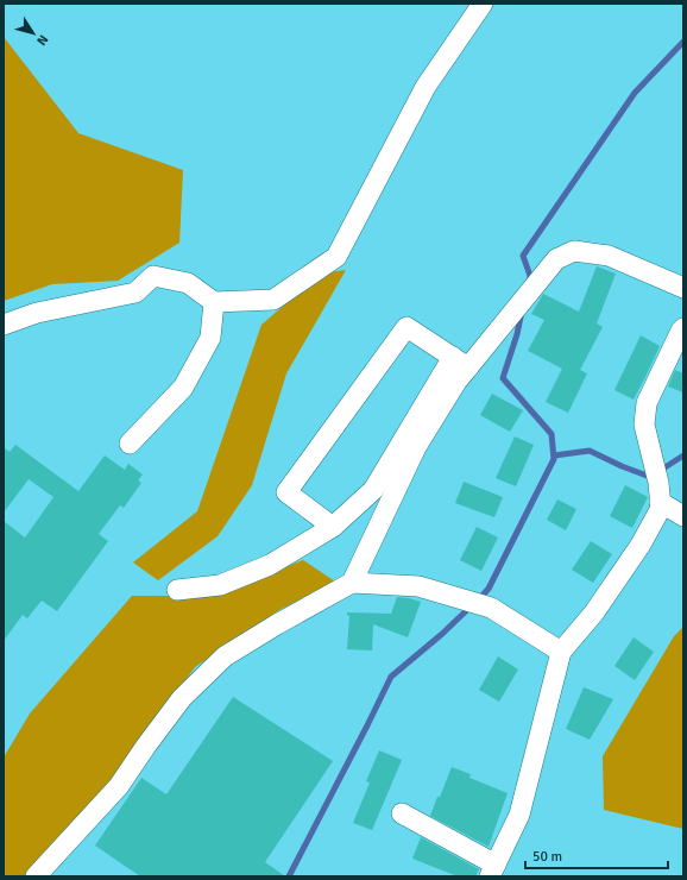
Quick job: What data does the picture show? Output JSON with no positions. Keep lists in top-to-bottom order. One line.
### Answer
{"scale_bar":"50 m","north":"bottom right"}
